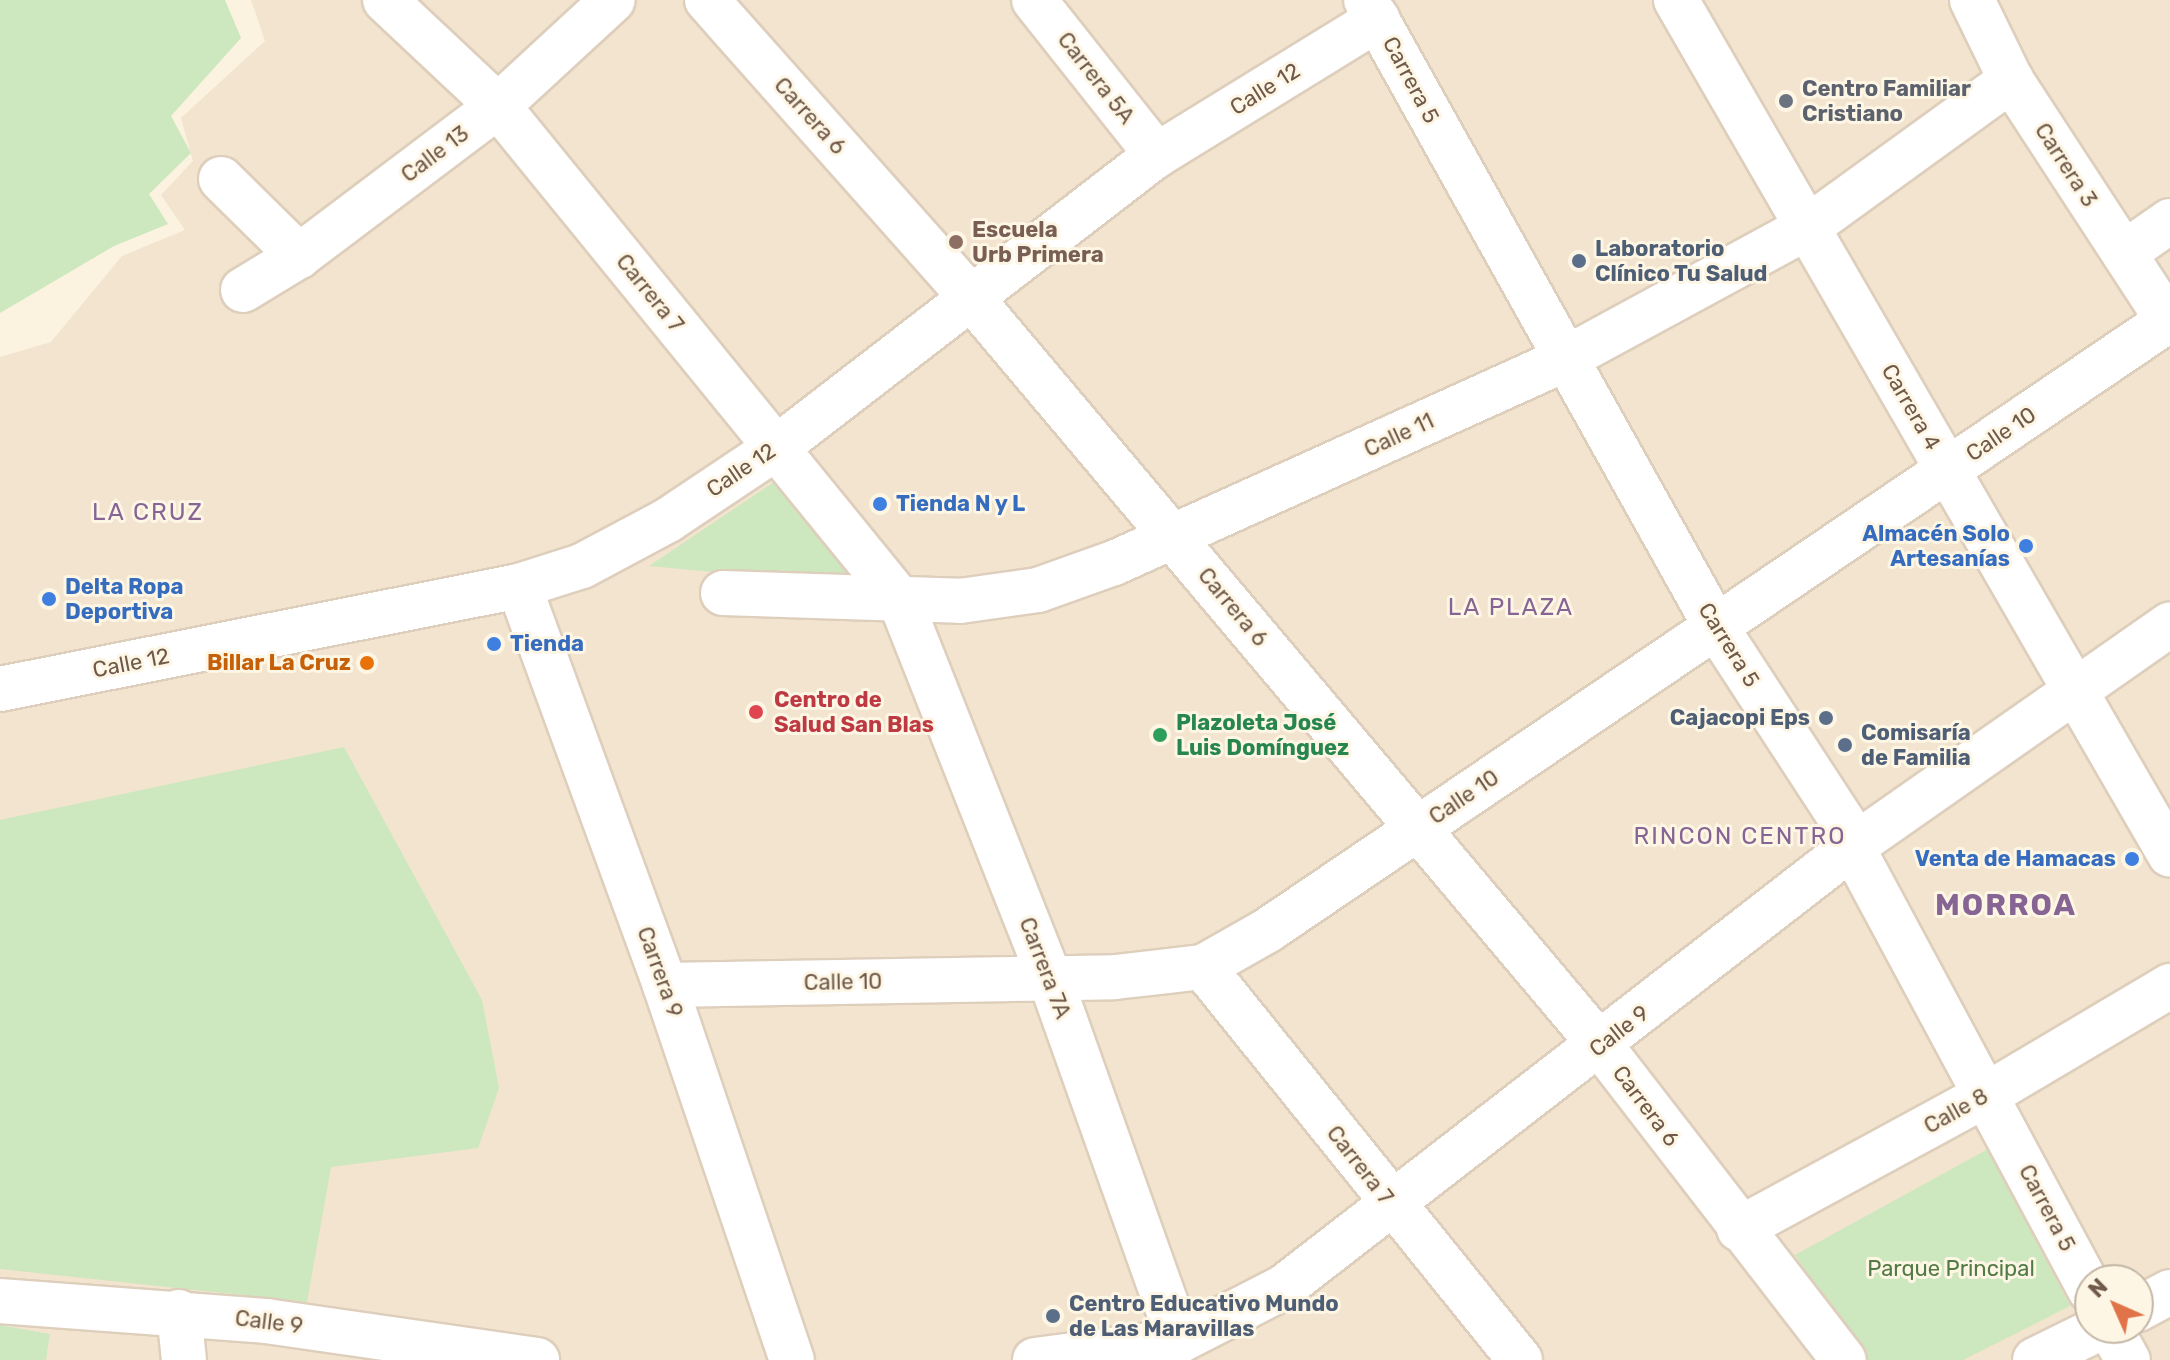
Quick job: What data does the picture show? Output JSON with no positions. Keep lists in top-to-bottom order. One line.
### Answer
{"streets":{"street":["Carrera 5A","Carrera 5","Calle 12","Carrera 6","Calle 13","Carrera 3","Carrera 7","Carrera 4","Calle 10","Calle 11","Carrera 7A","Carrera 9","Calle 9","Calle 8"]},"crossings":[["Carrera 5A","Calle 12"],["Carrera 5","Calle 12"],["Carrera 5","Calle 10"],["Carrera 5","Calle 11"],["Carrera 5","Calle 9"],["Carrera 5","Calle 8"],["Calle 12","Carrera 6"],["Calle 12","Carrera 7"],["Calle 12","Carrera 9"],["Carrera 6","Calle 10"],["Carrera 6","Calle 11"],["Carrera 6","Calle 9"],["Carrera 6","Calle 8"],["Calle 13","Carrera 7"],["Carrera 3","Calle 10"],["Carrera 3","Calle 11"],["Carrera 7","Calle 10"],["Carrera 7","Calle 11"],["Carrera 7","Carrera 7A"],["Carrera 7","Calle 9"],["Carrera 4","Calle 10"],["Carrera 4","Calle 11"],["Carrera 4","Calle 9"],["Calle 10","Carrera 7A"],["Calle 10","Carrera 9"],["Calle 11","Carrera 7A"],["Carrera 7A","Calle 9"]],"districts":["LA CRUZ","LA PLAZA","RINCON CENTRO","MORROA"],"parks":["Parque Principal"],"places":["Centro Familiar Cristiano","Escuela Urb Primera","Laboratorio Clínico Tu Salud","Tienda N y L","Almacén Solo Artesanías","Delta Ropa Deportiva","Tienda","Billar La Cruz","Centro de Salud San Blas","Cajacopi Eps","Plazoleta José Luis Domínguez","Comisaría de Familia","Venta de Hamacas","Centro Educativo Mundo de Las Maravillas"],"north":"top left"}
